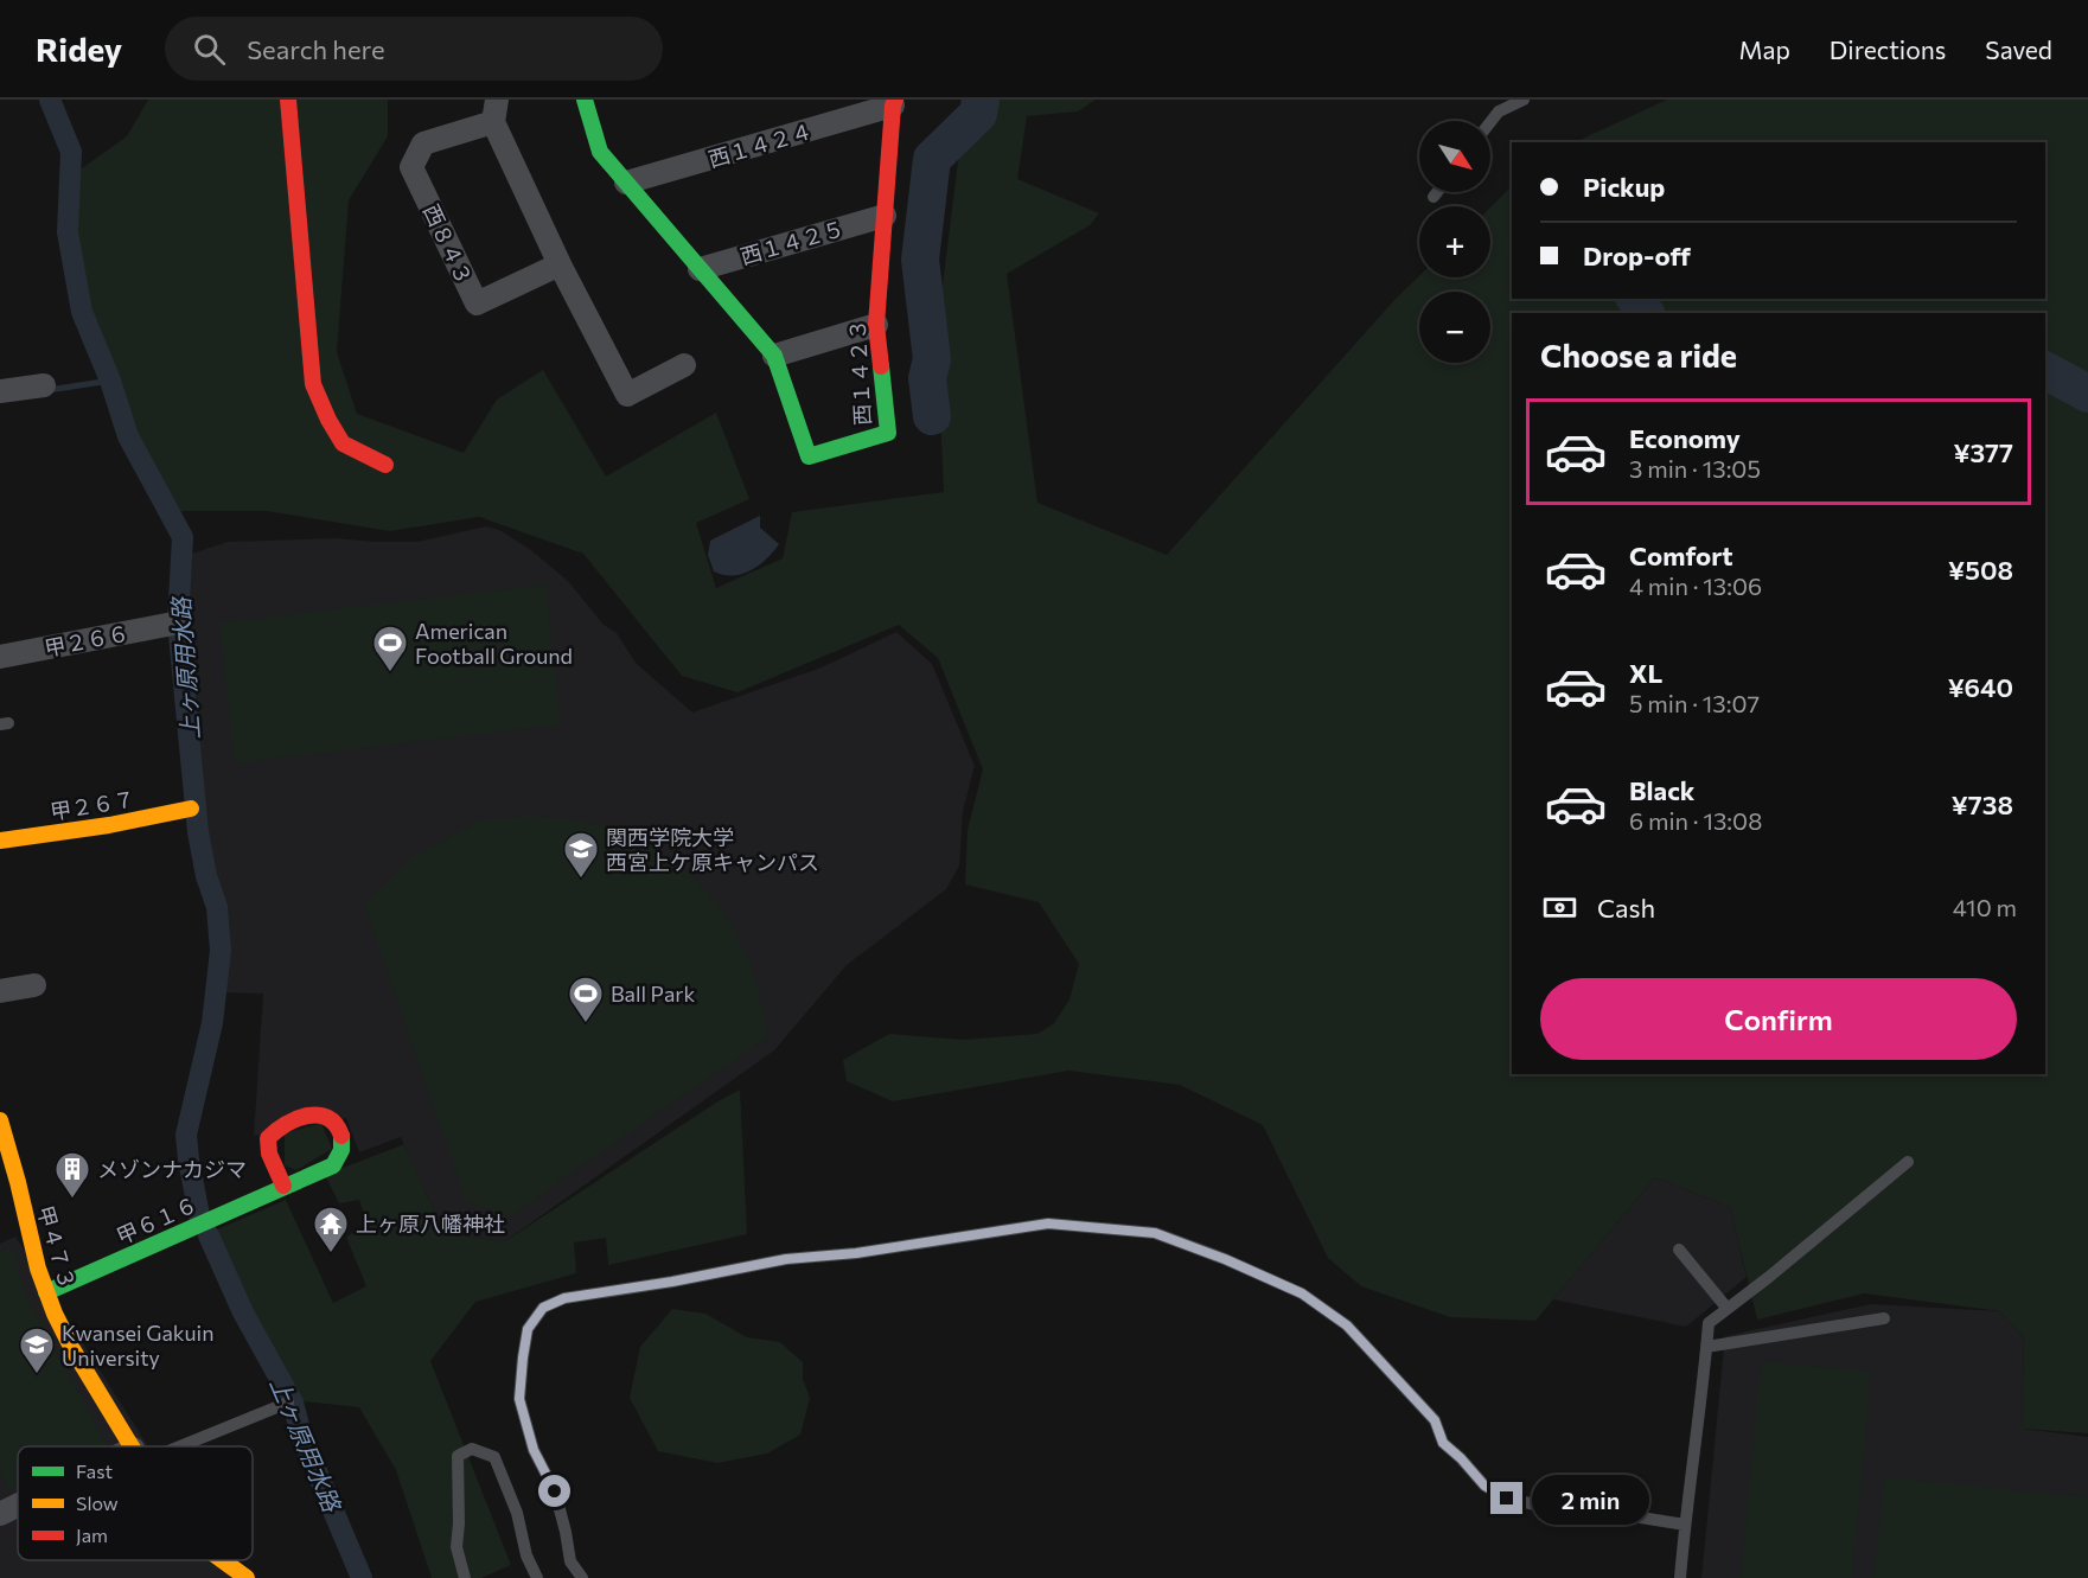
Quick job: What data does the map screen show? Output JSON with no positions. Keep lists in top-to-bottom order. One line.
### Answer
{"streets":{"street":["西１４２４","西１４２５","西８４３","西１４２３","甲２６６","甲２６７","甲６１６","甲４７３"]},"crossings":[["西１４２４","西１４２３"],["西１４２５","西１４２３"],["甲６１６","甲４７３"]],"water":["上ヶ原用水路"],"places":{"sports":["American Football Ground","Ball Park"],"school or university":["関西学院大学 西宮上ケ原キャンパス","Kwansei Gakuin University"],"building":["メゾンナカジマ"],"temple":["上ヶ原八幡神社"]},"legend":["Fast","Slow","Jam"],"north":"bottom right","page":{"header":"Ridey","search":"Search here","nav":["Map","Directions","Saved"],"map_buttons":["+","−"],"banner":["Pickup","Drop-off"],"heading":"Choose a ride","list":[{"name":"Economy","note":"3 min · 13:05","value":"¥377"},{"name":"Comfort","note":"4 min · 13:06","value":"¥508"},{"name":"XL","note":"5 min · 13:07","value":"¥640"},{"name":"Black","note":"6 min · 13:08","value":"¥738"}],"pay":["Cash","410 m"],"buttons":"Confirm","bubble":"2 min"}}
